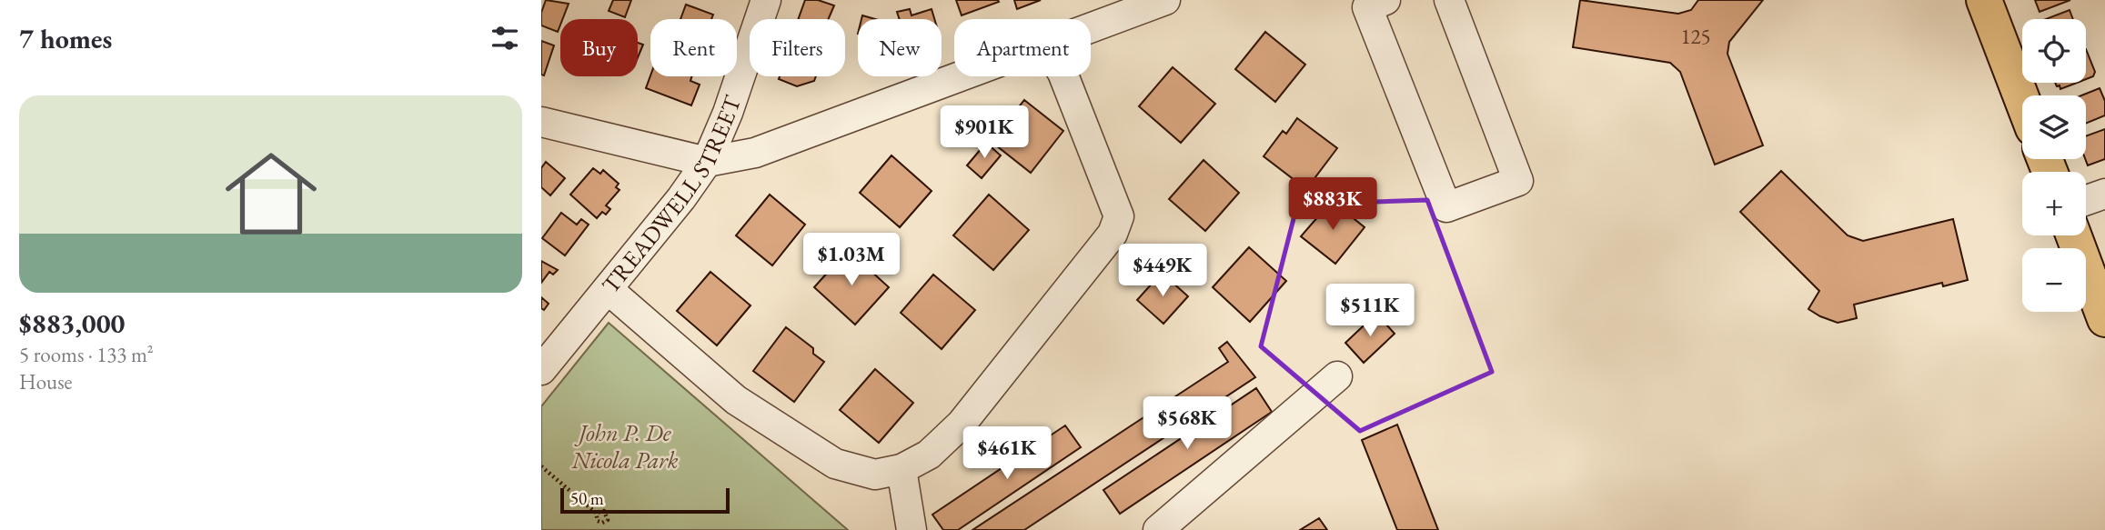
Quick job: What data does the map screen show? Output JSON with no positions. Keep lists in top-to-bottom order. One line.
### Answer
{"streets":{"street":["TREADWELL STREET"]},"parks":["John P. De Nicola Park"],"house_numbers":["125"],"scale_bar":"50 m","page":{"heading":"7 homes","map_buttons":["+","−"],"chip":["Buy","Rent","Filters","New","Apartment"],"list":[{"name":"$883,000","note":"5 rooms · 133 m² · House"}],"price":["$901K","$883K","$1.03M","$449K","$511K","$568K","$461K"],"scale":"50 m"}}
